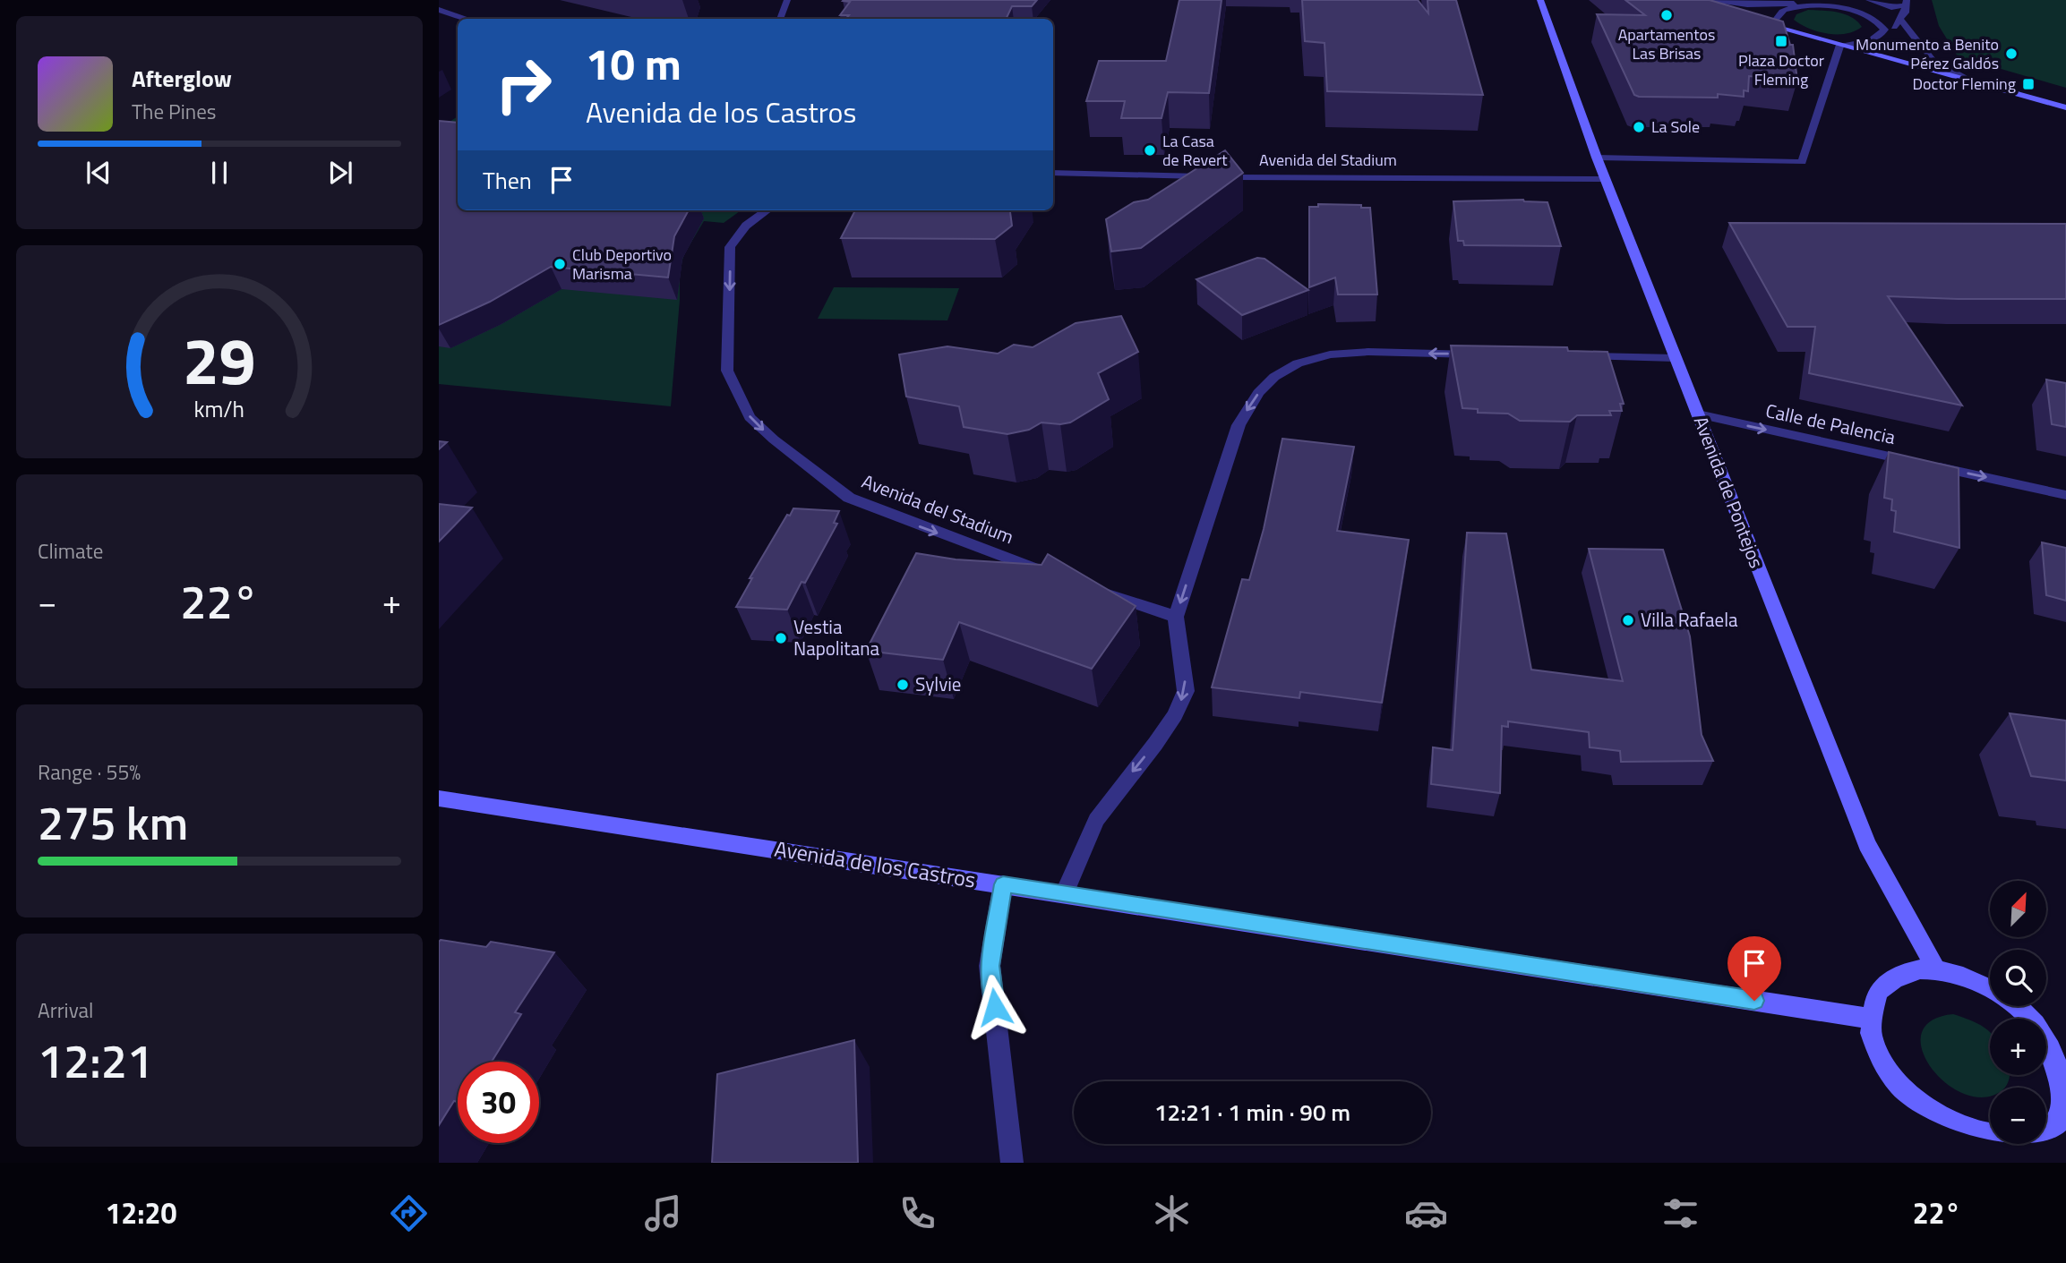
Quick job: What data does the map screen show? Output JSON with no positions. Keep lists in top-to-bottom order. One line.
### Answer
{"streets":{"main road":["Avenida de Pontejos","Avenida de los Castros"],"street":["Avenida del Stadium","Calle de Palencia"]},"crossings":[["Avenida del Stadium","Avenida de Pontejos"],["Calle de Palencia","Avenida de Pontejos"]],"one_way":["Avenida del Stadium","Calle de Palencia"],"places":{"other":["Apartamentos Las Brisas","Monumento a Benito Pérez Galdós","La Sole","La Casa de Revert","Club Deportivo Marisma","Villa Rafaela","Vestia Napolitana","Sylvie"],"transit":["Plaza Doctor Fleming","Doctor Fleming"]},"north":"top right","page":{"turn":["10 m","Avenida de los Castros"],"song":["Afterglow","The Pines"],"then":"Then","tile":["Climate",["Range · 55%","275 km"],["Arrival","12:21"]],"heat":["−","22°","+"],"map_buttons":["+","−"],"limit":"30","trip":"12:21 · 1 min · 90 m","tabs":["12:20","22°"],"gauge":["29","km/h"]}}
